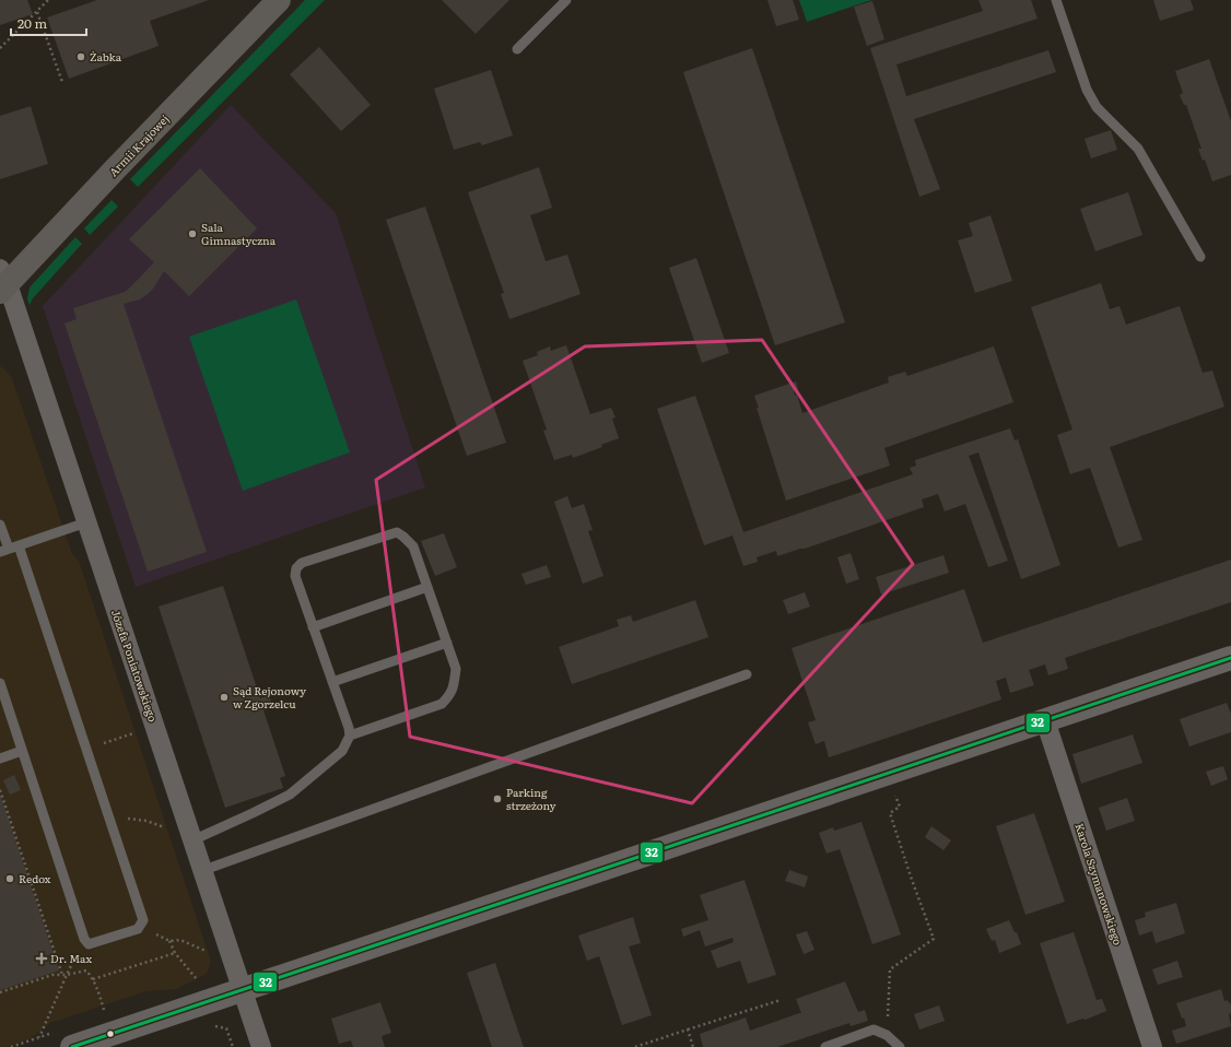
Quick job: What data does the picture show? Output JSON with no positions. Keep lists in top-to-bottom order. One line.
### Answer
{"streets":{"main road":["Armii Krajowej"],"street":["Józefa Poniatowskiego","Karola Szymanowskiego"]},"crossings":[["Armii Krajowej","Józefa Poniatowskiego"]],"places":{"other":["Żabka","Sala Gimnastyczna","Sąd Rejonowy w Zgorzelcu","Parking strzeżony","Redox"],"health":["Dr. Max"]},"lines":["transit line 32"],"scale_bar":"20 m"}
